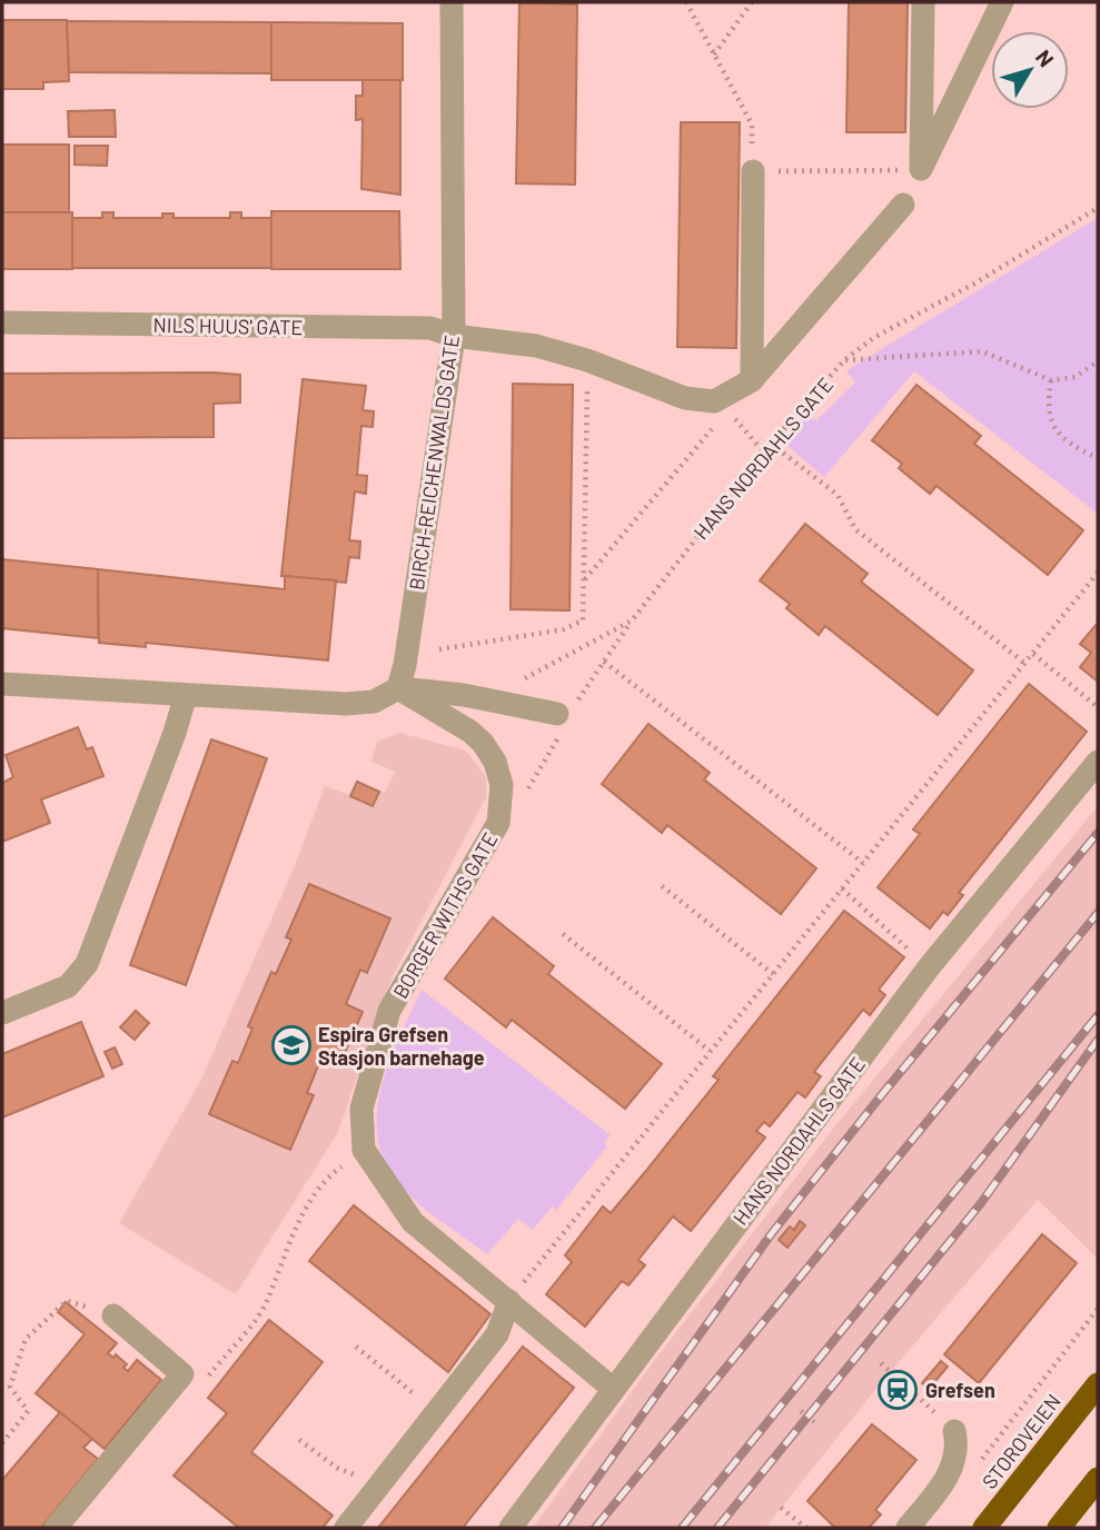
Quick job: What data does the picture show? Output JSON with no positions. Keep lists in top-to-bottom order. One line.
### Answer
{"streets":{"highway":["STOROVEIEN"],"street":["NILS HUUS' GATE","HANS NORDAHLS GATE","BIRCH-REICHENWALDS GATE","BORGER WITHS GATE"]},"crossings":[["NILS HUUS' GATE","BIRCH-REICHENWALDS GATE"],["BIRCH-REICHENWALDS GATE","BORGER WITHS GATE"]],"places":{"school or university":["Espira Grefsen Stasjon barnehage"],"station":["Grefsen"]},"north":"top right"}
